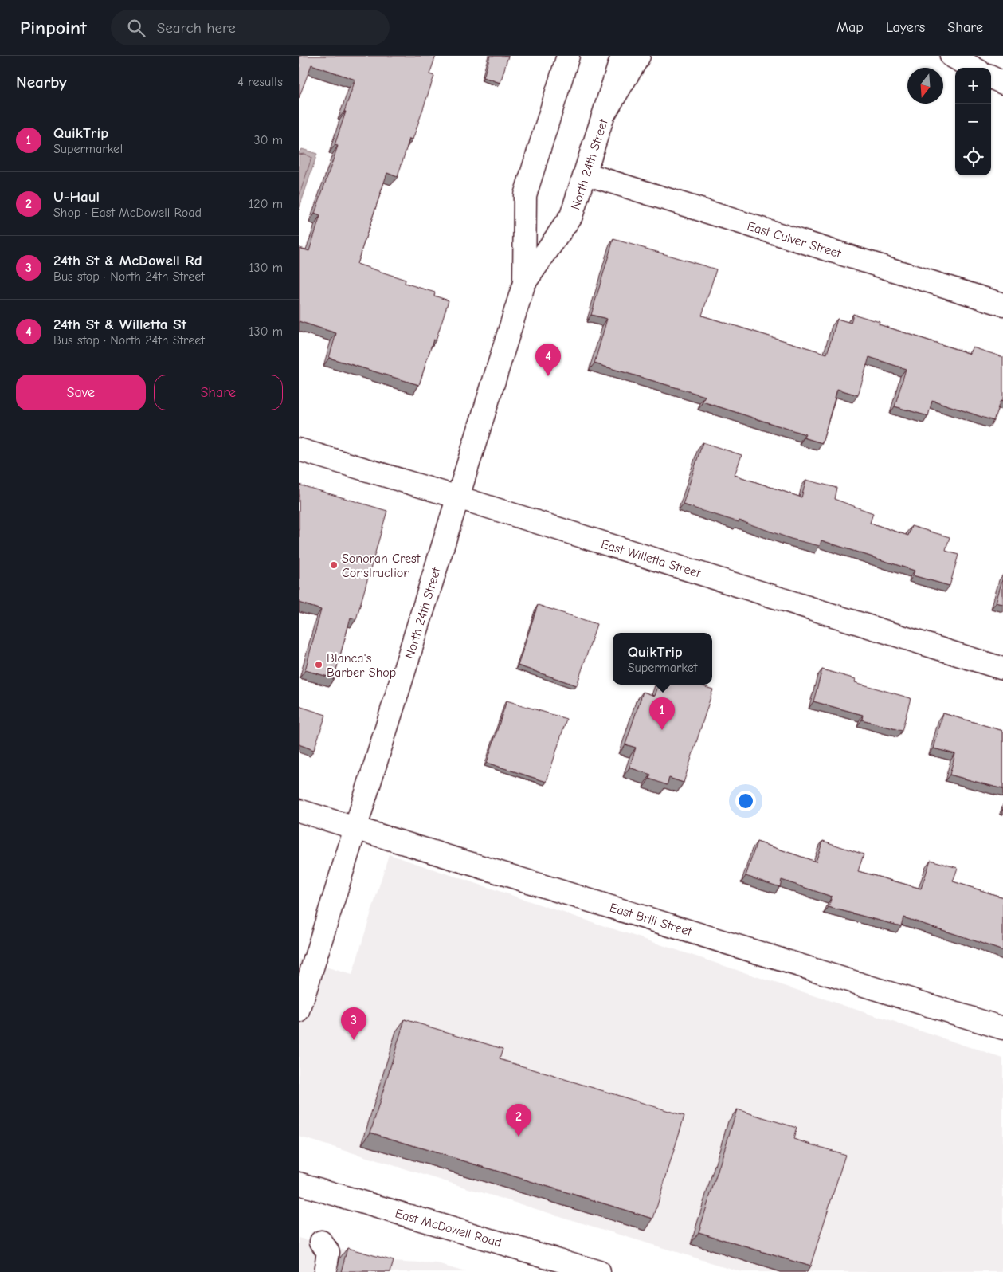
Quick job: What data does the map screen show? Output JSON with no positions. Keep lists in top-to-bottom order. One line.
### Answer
{"streets":{"main road":["North 24th Street","East Culver Street","East Willetta Street","East Brill Street","East McDowell Road"]},"crossings":[["North 24th Street","East Culver Street"],["North 24th Street","East Willetta Street"],["North 24th Street","East Brill Street"]],"places":["Sonoran Crest Construction","Blanca's Barber Shop"],"north":"bottom","page":{"header":"Pinpoint","search":"Search here","nav":["Map","Layers","Share"],"heading":["Nearby","4 results"],"map_buttons":["+","−"],"list":[{"mark":"1","name":"QuikTrip","note":"Supermarket","value":"30 m"},{"mark":"2","name":"U-Haul","note":"Shop · East McDowell Road","value":"120 m"},{"mark":"3","name":"24th St & McDowell Rd","note":"Bus stop · North 24th Street","value":"130 m"},{"mark":"4","name":"24th St & Willetta St","note":"Bus stop · North 24th Street","value":"130 m"}],"pins":["4","1","3","2"],"buttons":["Save","Share"],"popup":["QuikTrip","Supermarket"]}}
